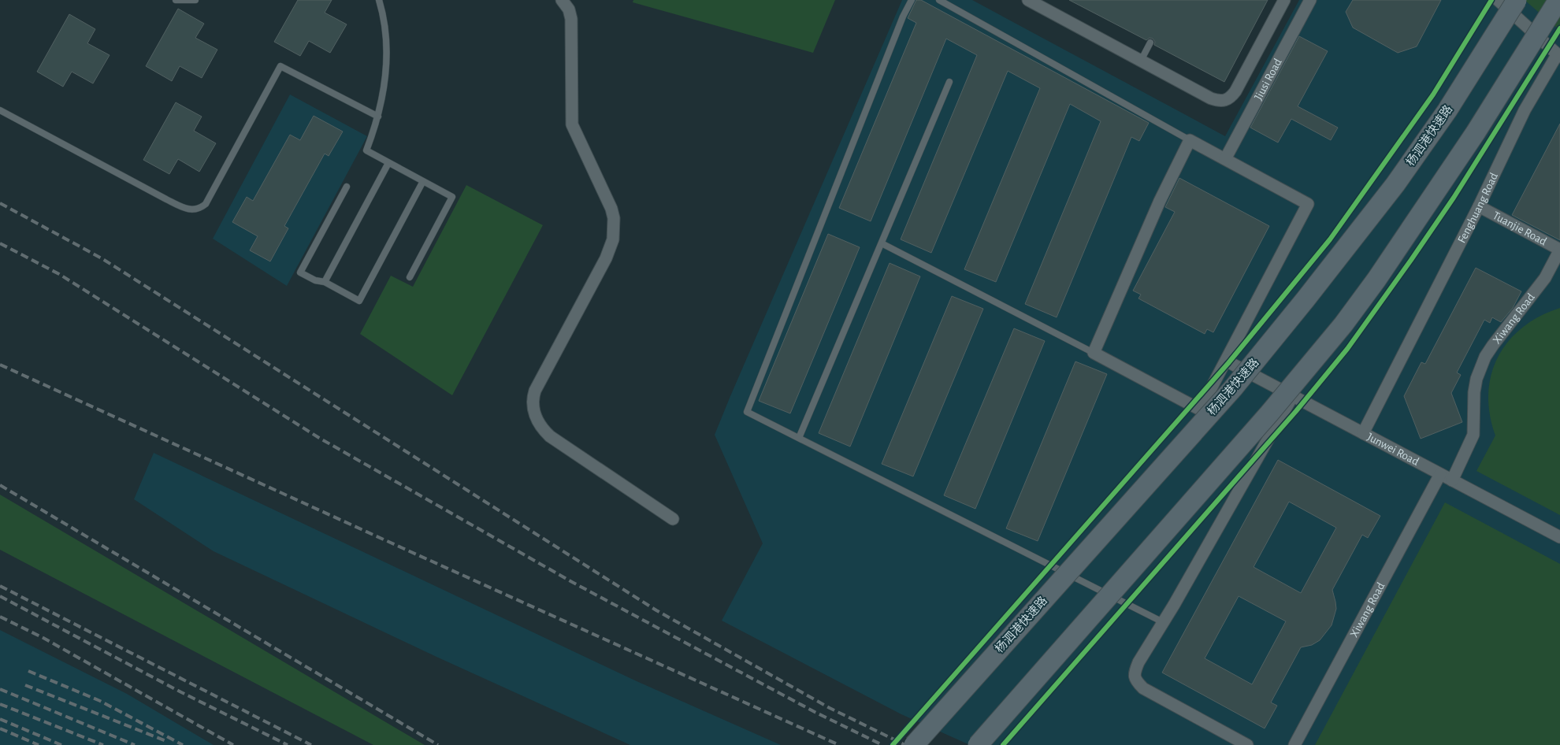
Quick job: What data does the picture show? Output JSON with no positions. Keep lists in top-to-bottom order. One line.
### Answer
{"streets":{"highway":["杨泗港快速路"],"street":["Jiusi Road","Fenghuang Road","Tuanjie Road","Xiwang Road","Junwei Road"]},"crossings":[["Fenghuang Road","Tuanjie Road"],["Fenghuang Road","Junwei Road"],["Tuanjie Road","Xiwang Road"],["Xiwang Road","Junwei Road"]]}
